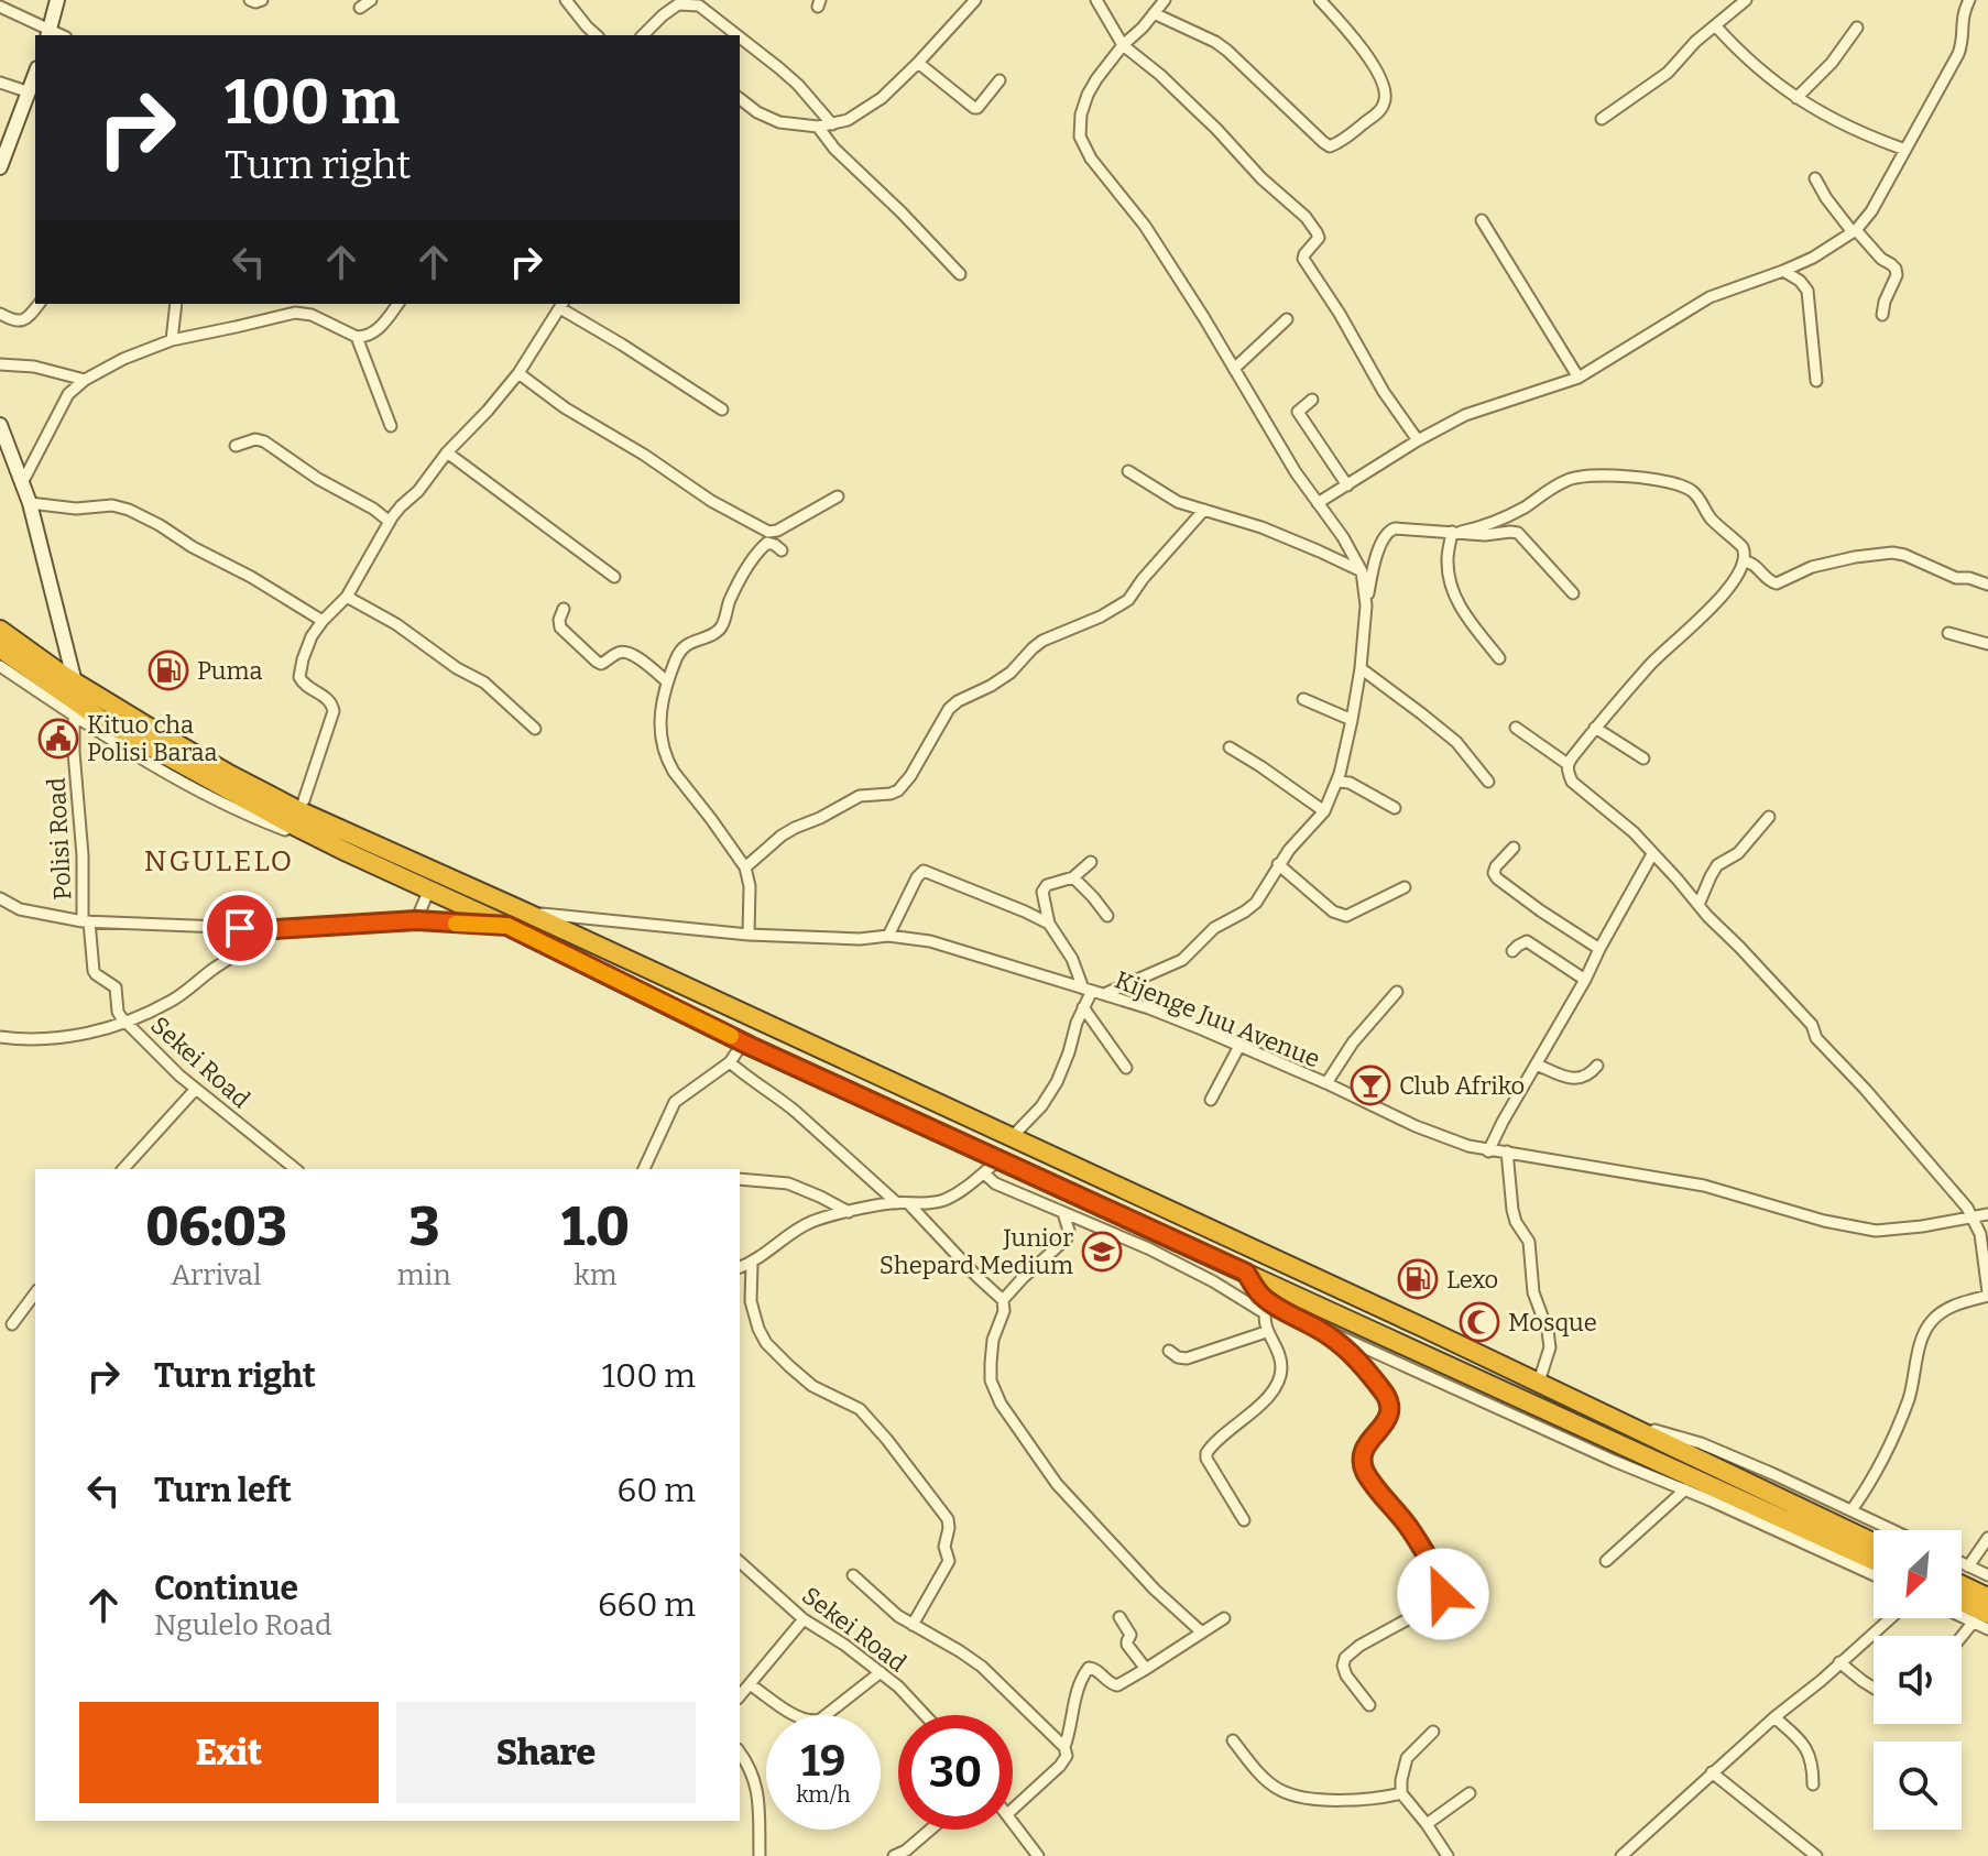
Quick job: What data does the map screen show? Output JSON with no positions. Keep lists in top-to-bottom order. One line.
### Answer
{"streets":{"street":["Polisi Road","Kijenge Juu Avenue","Sekei Road"]},"crossings":[["Polisi Road","Sekei Road"]],"districts":["NGULELO"],"places":{"fuel station":["Puma","Lexo"],"public building":["Kituo cha Polisi Baraa"],"bar":["Club Afriko"],"school or university":["Junior Shepard Medium"],"mosque":["Mosque"]},"north":"bottom left","page":{"turn":["100 m","Turn right"],"eta":["06:03","Arrival","3","min","1.0","km"],"list":[{"name":"Turn right","value":"100 m"},{"name":"Turn left","value":"60 m"},{"name":"Continue","note":"Ngulelo Road","value":"660 m"}],"buttons":["Exit","Share"],"speed":"19 km/h","limit":"30"}}
